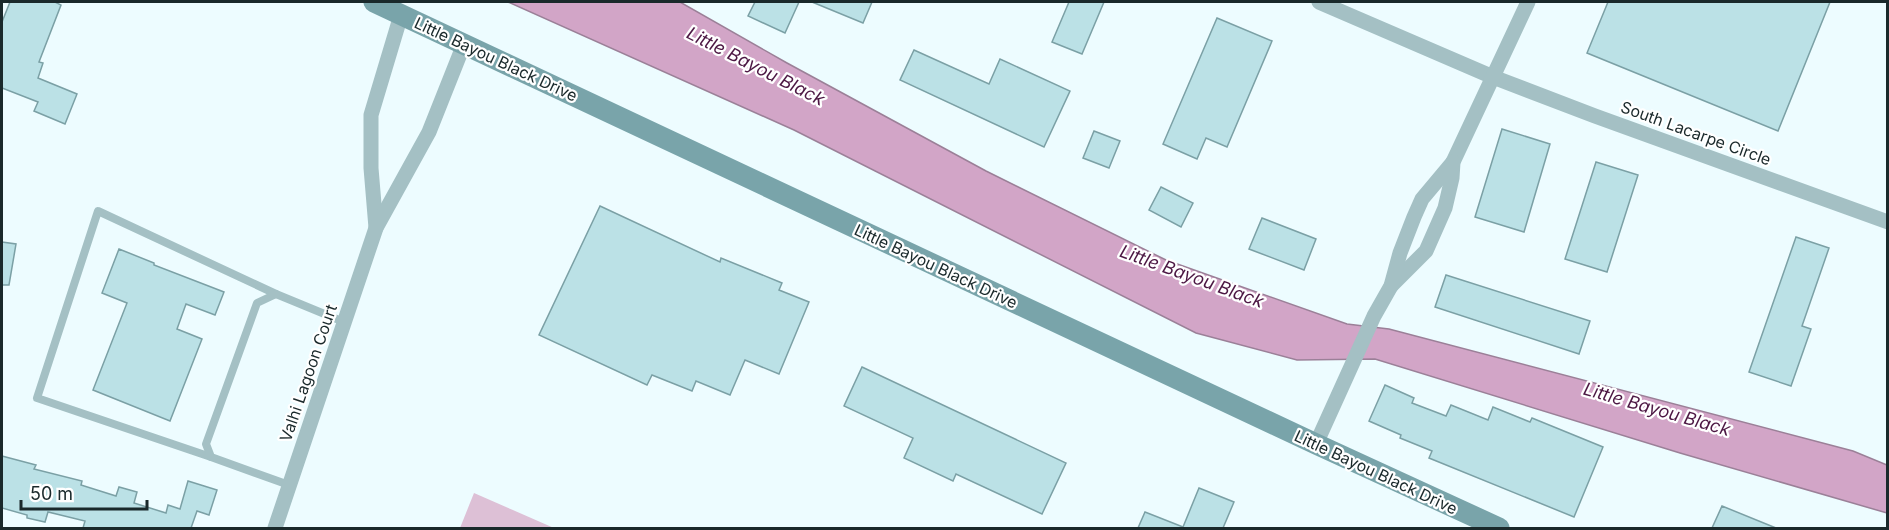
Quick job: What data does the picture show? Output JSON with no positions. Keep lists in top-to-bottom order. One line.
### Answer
{"streets":{"main road":["Little Bayou Black Drive"],"street":["South Lacarpe Circle","Valhi Lagoon Court"]},"crossings":[["Little Bayou Black Drive","Valhi Lagoon Court"]],"water":["Little Bayou Black"],"scale_bar":"50 m"}
